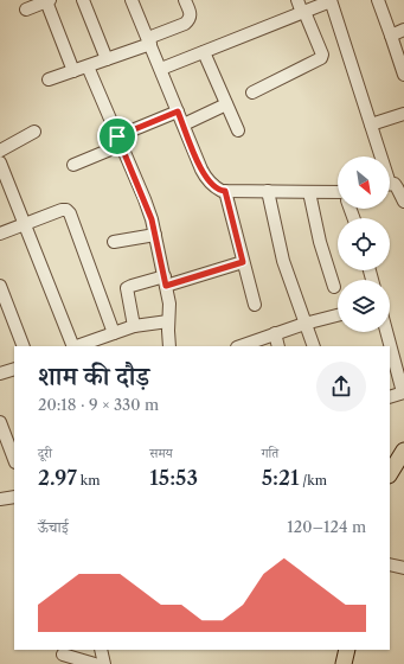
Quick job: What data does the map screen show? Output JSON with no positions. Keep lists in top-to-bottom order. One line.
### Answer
{"north":"bottom right","page":{"heading":["शाम की दौड़","20:18 · 9 × 330 m"],"stats":[["दूरी","2.97 km"],["समय","15:53"],["गति","5:21 /km"]],"chart":["ऊँचाई","120–124 m"]}}
